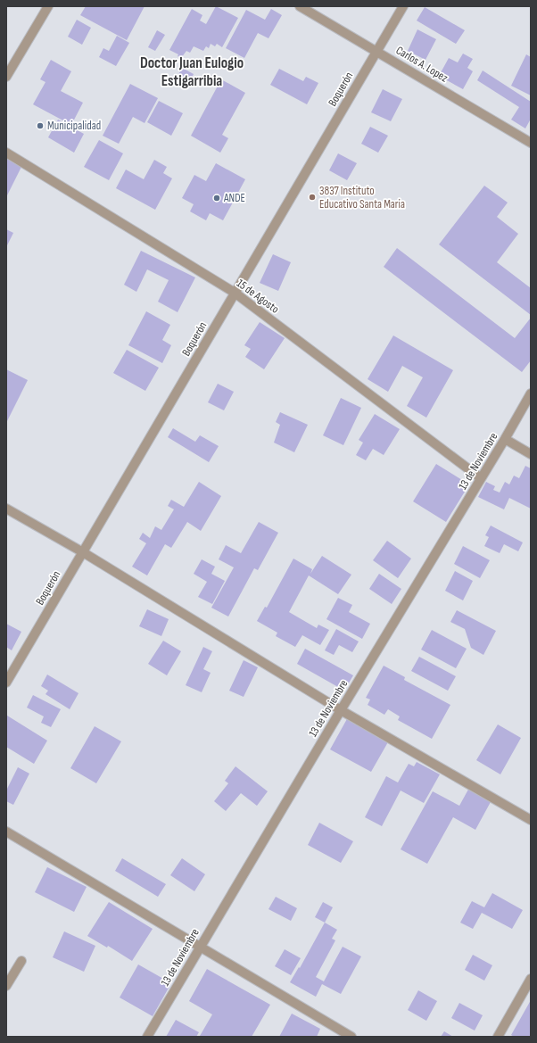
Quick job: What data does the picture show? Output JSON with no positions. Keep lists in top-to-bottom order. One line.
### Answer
{"streets":{"street":["Carlos A. Lopez","Boquerón","15 de Agosto","13 de Noviembre"]},"crossings":[["Carlos A. Lopez","Boquerón"],["Boquerón","15 de Agosto"],["15 de Agosto","13 de Noviembre"]],"districts":["Doctor Juan Eulogio Estigarribia"],"places":["Municipalidad","3837 Instituto Educativo Santa Maria","ANDE"]}
